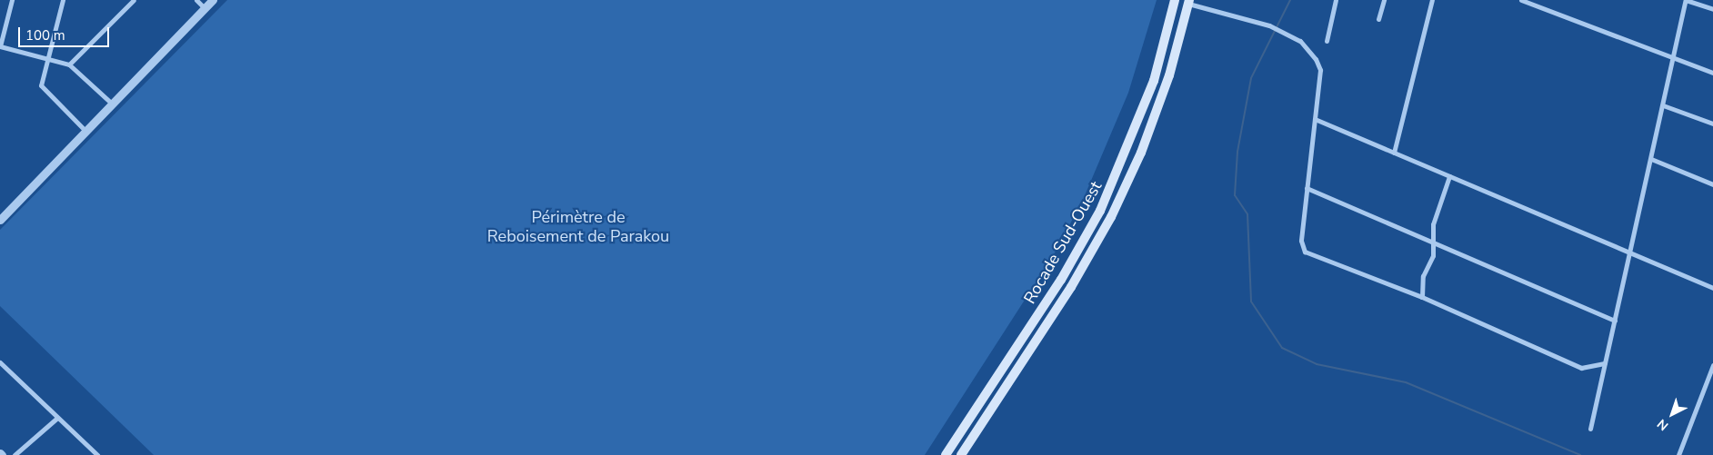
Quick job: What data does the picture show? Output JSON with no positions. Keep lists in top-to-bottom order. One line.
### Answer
{"streets":{"main road":["Rocade Sud-Ouest"]},"parks":["Périmètre de Reboisement de Parakou"],"scale_bar":"100 m","north":"bottom left"}
